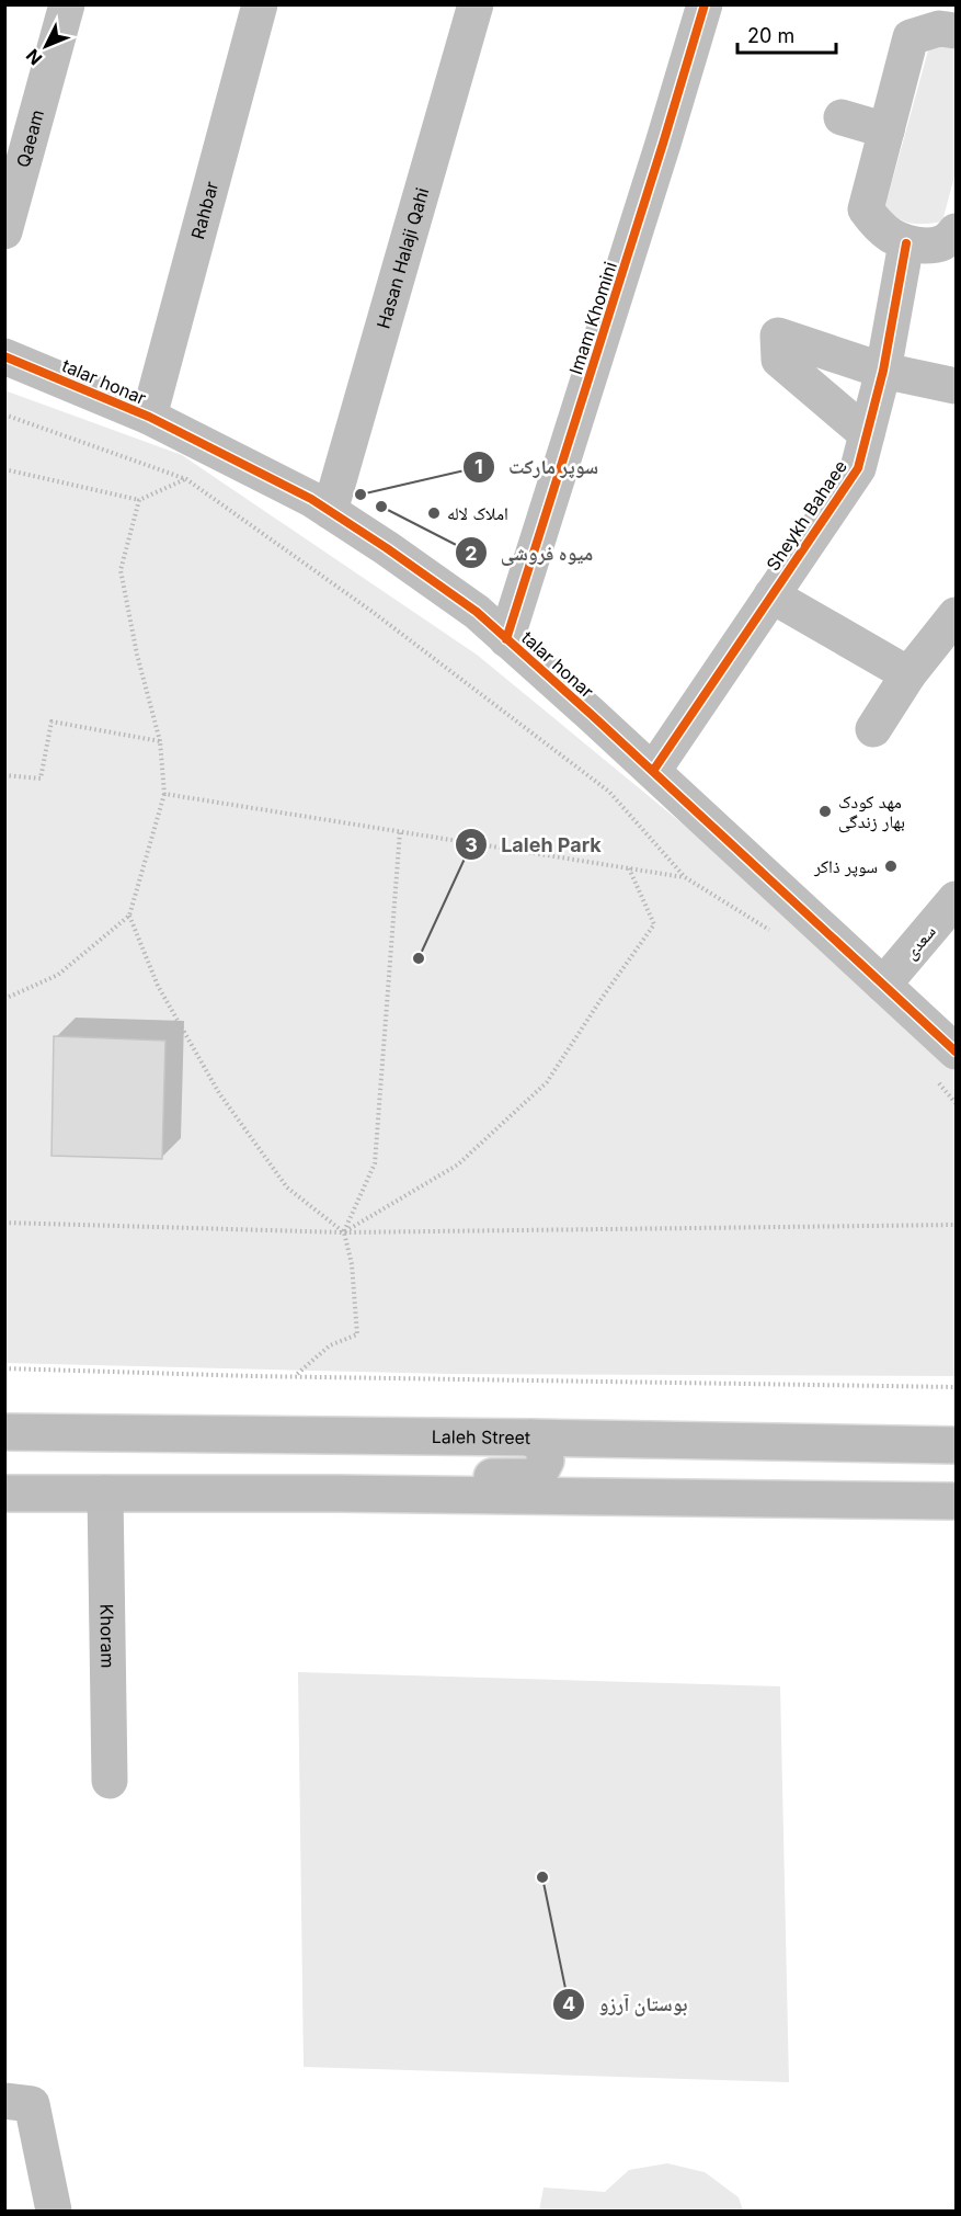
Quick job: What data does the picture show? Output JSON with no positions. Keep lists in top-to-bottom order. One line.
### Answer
{"streets":{"main road":["Laleh Street"],"street":["Qaeam","Rahbar","Hasan Halaji Qahi","Imam Khomini","talar honar","Sheykh Bahaee","سعدی","Khoram"]},"crossings":[["Rahbar","talar honar"],["Hasan Halaji Qahi","talar honar"],["Imam Khomini","talar honar"],["talar honar","Sheykh Bahaee"],["talar honar","سعدی"]],"places":["سوپر مارکت","میوه فروشی","املاک لاله","مهد کودک بهار زندگی","سوپر ذاکر","Laleh Park","بوستان آرزو"],"scale_bar":"20 m","north":"bottom left"}
